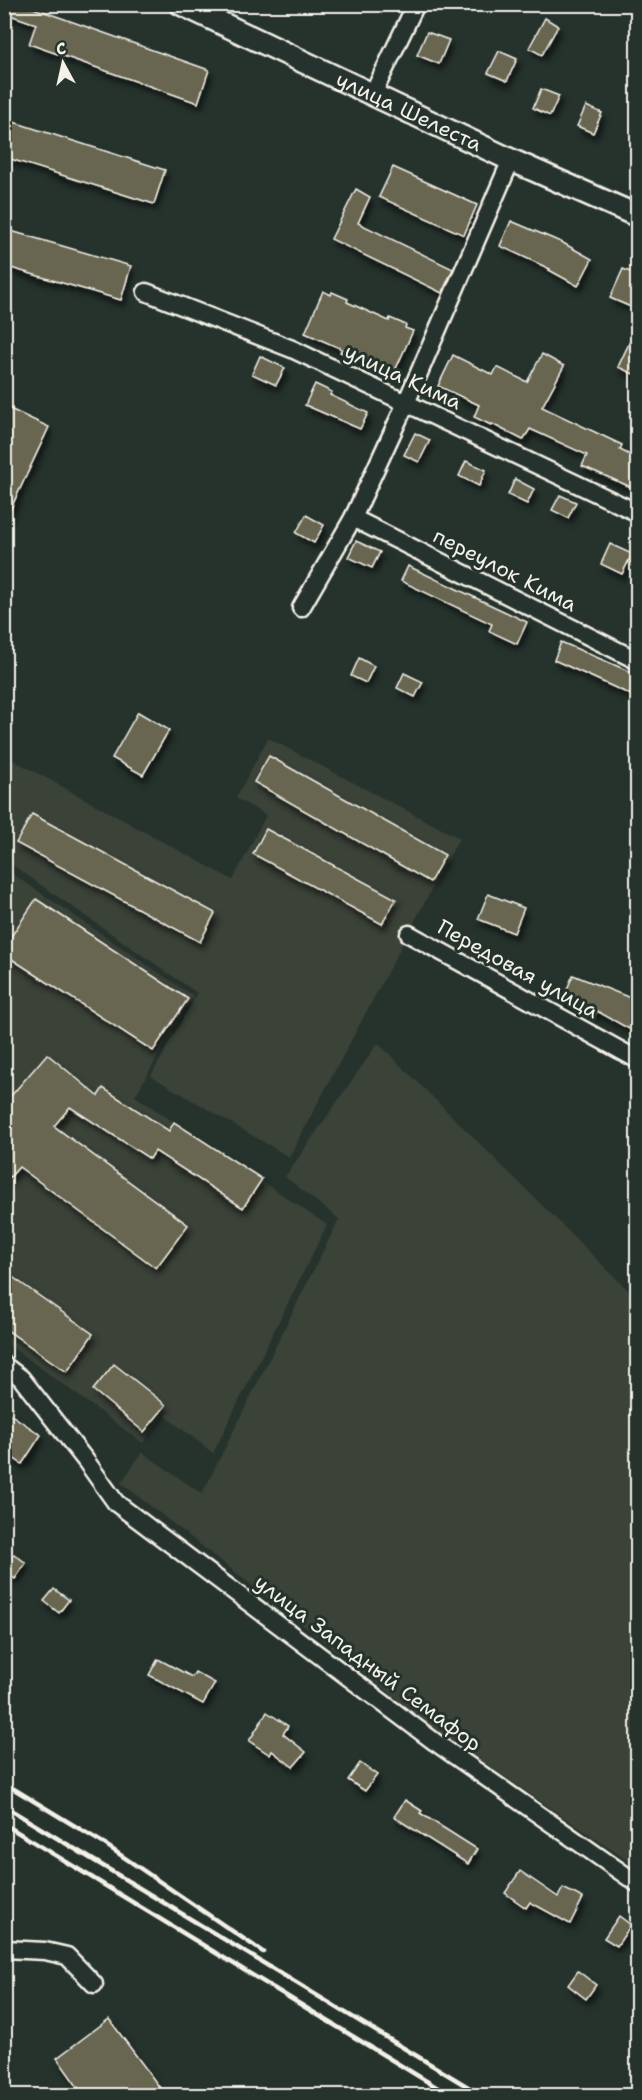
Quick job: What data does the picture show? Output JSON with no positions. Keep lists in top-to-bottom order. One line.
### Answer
{"streets":{"main road":["улица Шелеста"],"street":["улица Кима","переулок Кима","Передовая улица","улица Западный Семафор"]},"north":"top"}
